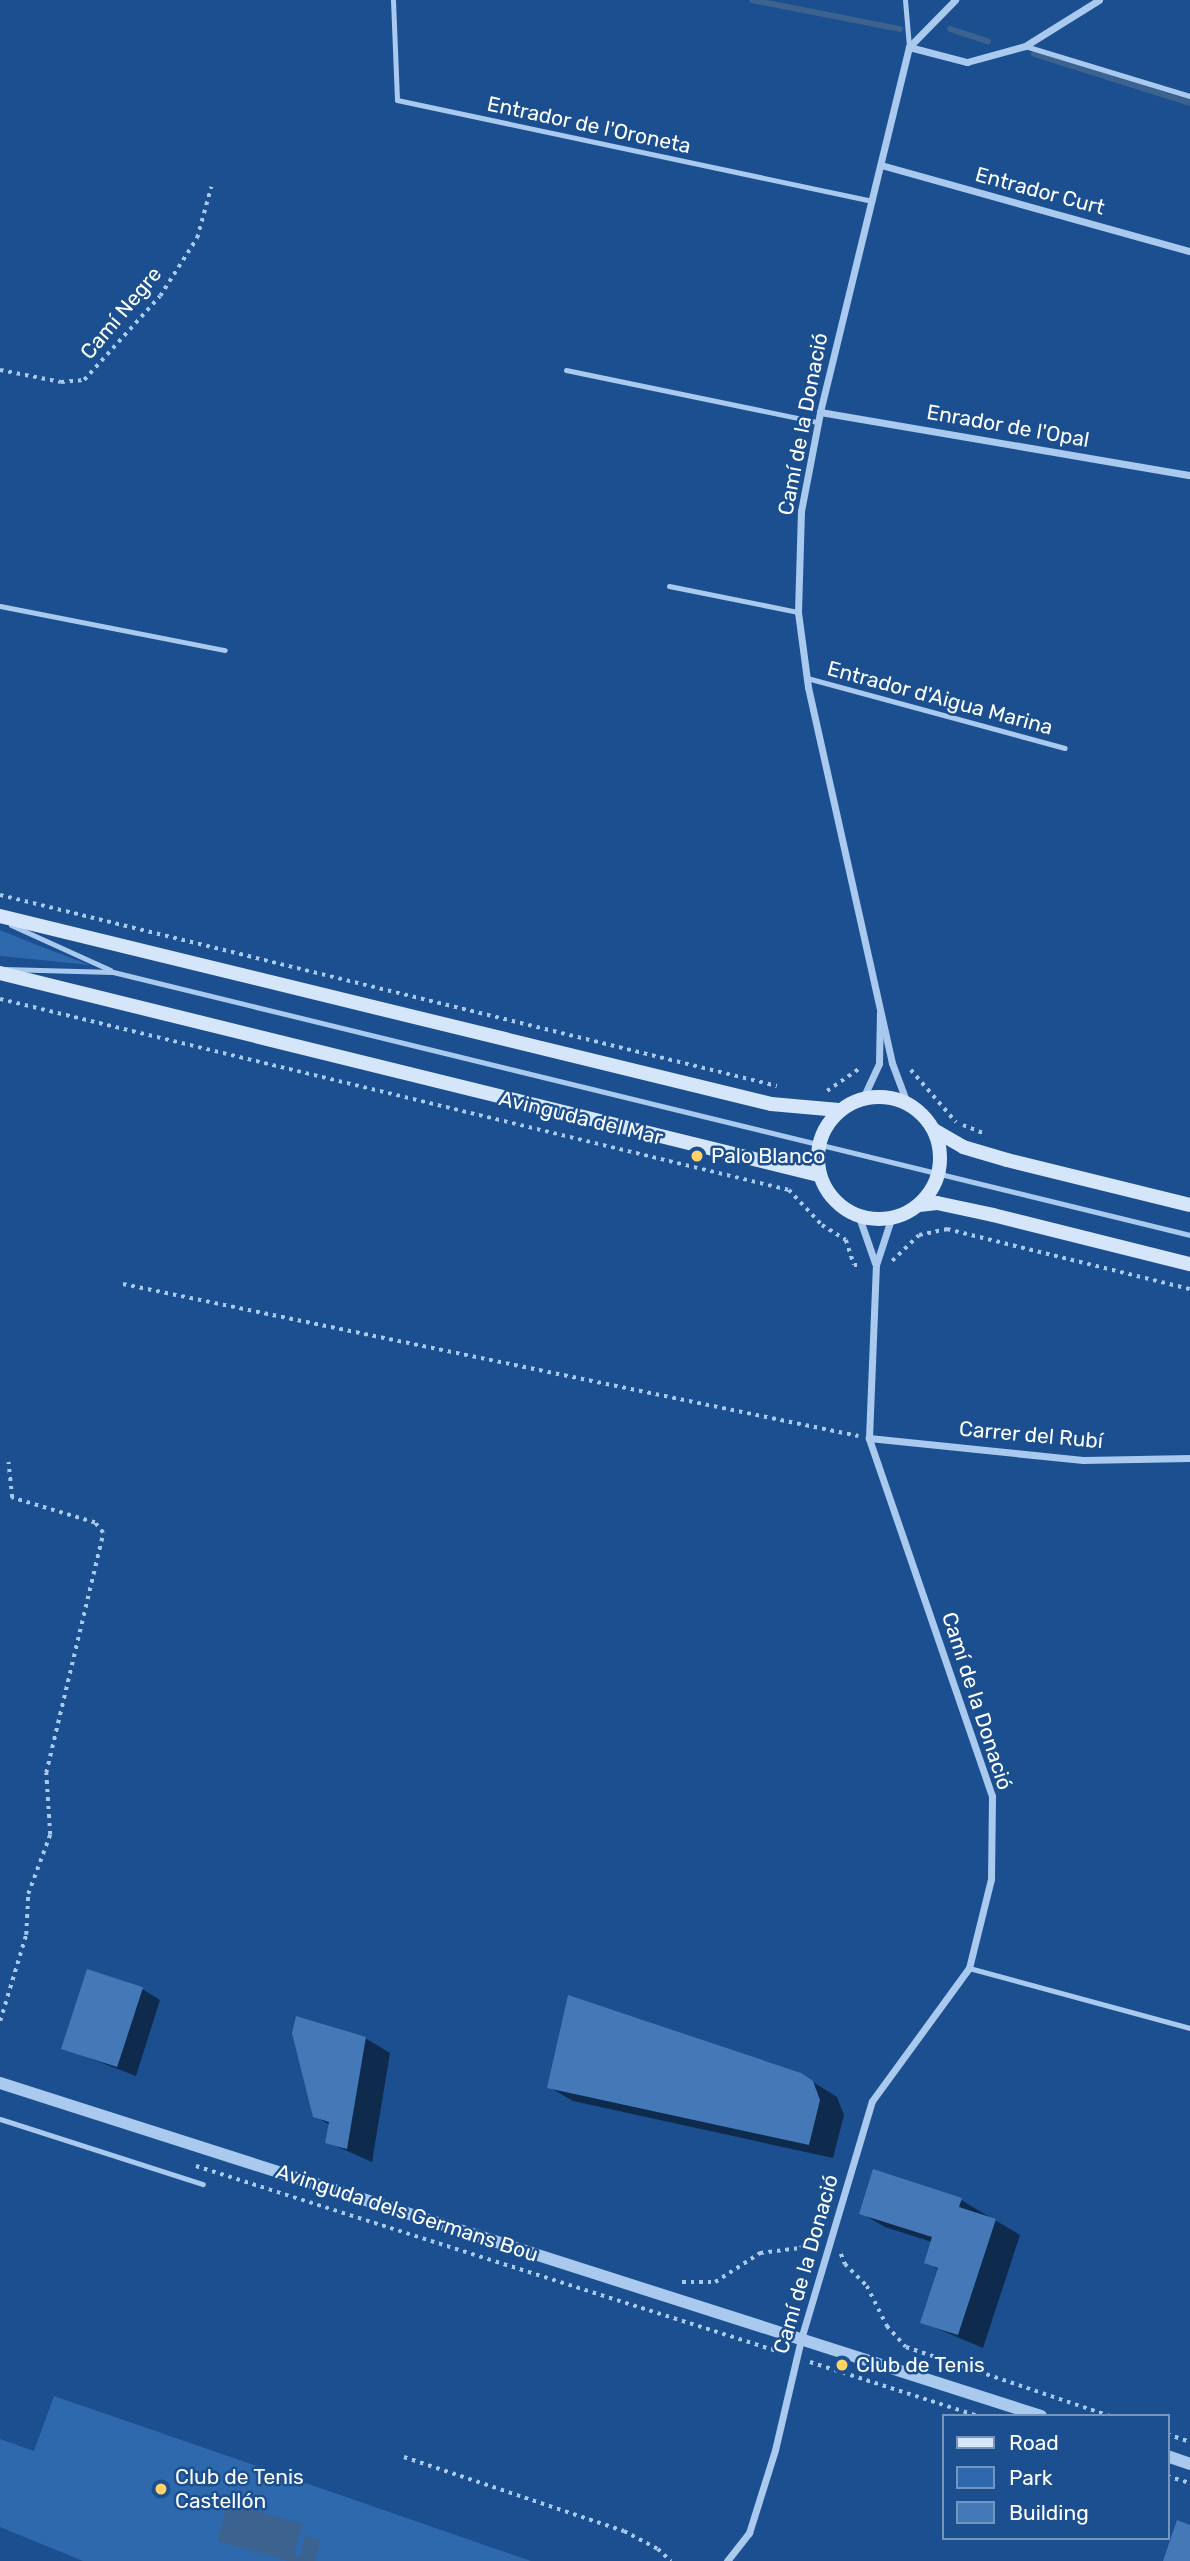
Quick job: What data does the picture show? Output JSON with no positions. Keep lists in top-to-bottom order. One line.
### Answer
{"streets":{"main road":["Avinguda del Mar"],"street":["Entrador Curt","Camí de la Donació","Enrador de l'Opal","Carrer del Rubí","Avinguda dels Germans Bou"],"lane":["Entrador de l'Oroneta","Entrador d'Aigua Marina"],"path":["Camí Negre"]},"crossings":[["Entrador de l'Oroneta","Camí de la Donació"],["Entrador Curt","Camí de la Donació"],["Camí de la Donació","Enrador de l'Opal"],["Camí de la Donació","Entrador d'Aigua Marina"],["Camí de la Donació","Avinguda del Mar"],["Camí de la Donació","Carrer del Rubí"],["Camí de la Donació","Avinguda dels Germans Bou"]],"places":["Palo Blanco","Club de Tenis","Club de Tenis Castellón"],"legend":["Road","Park","Building"]}
